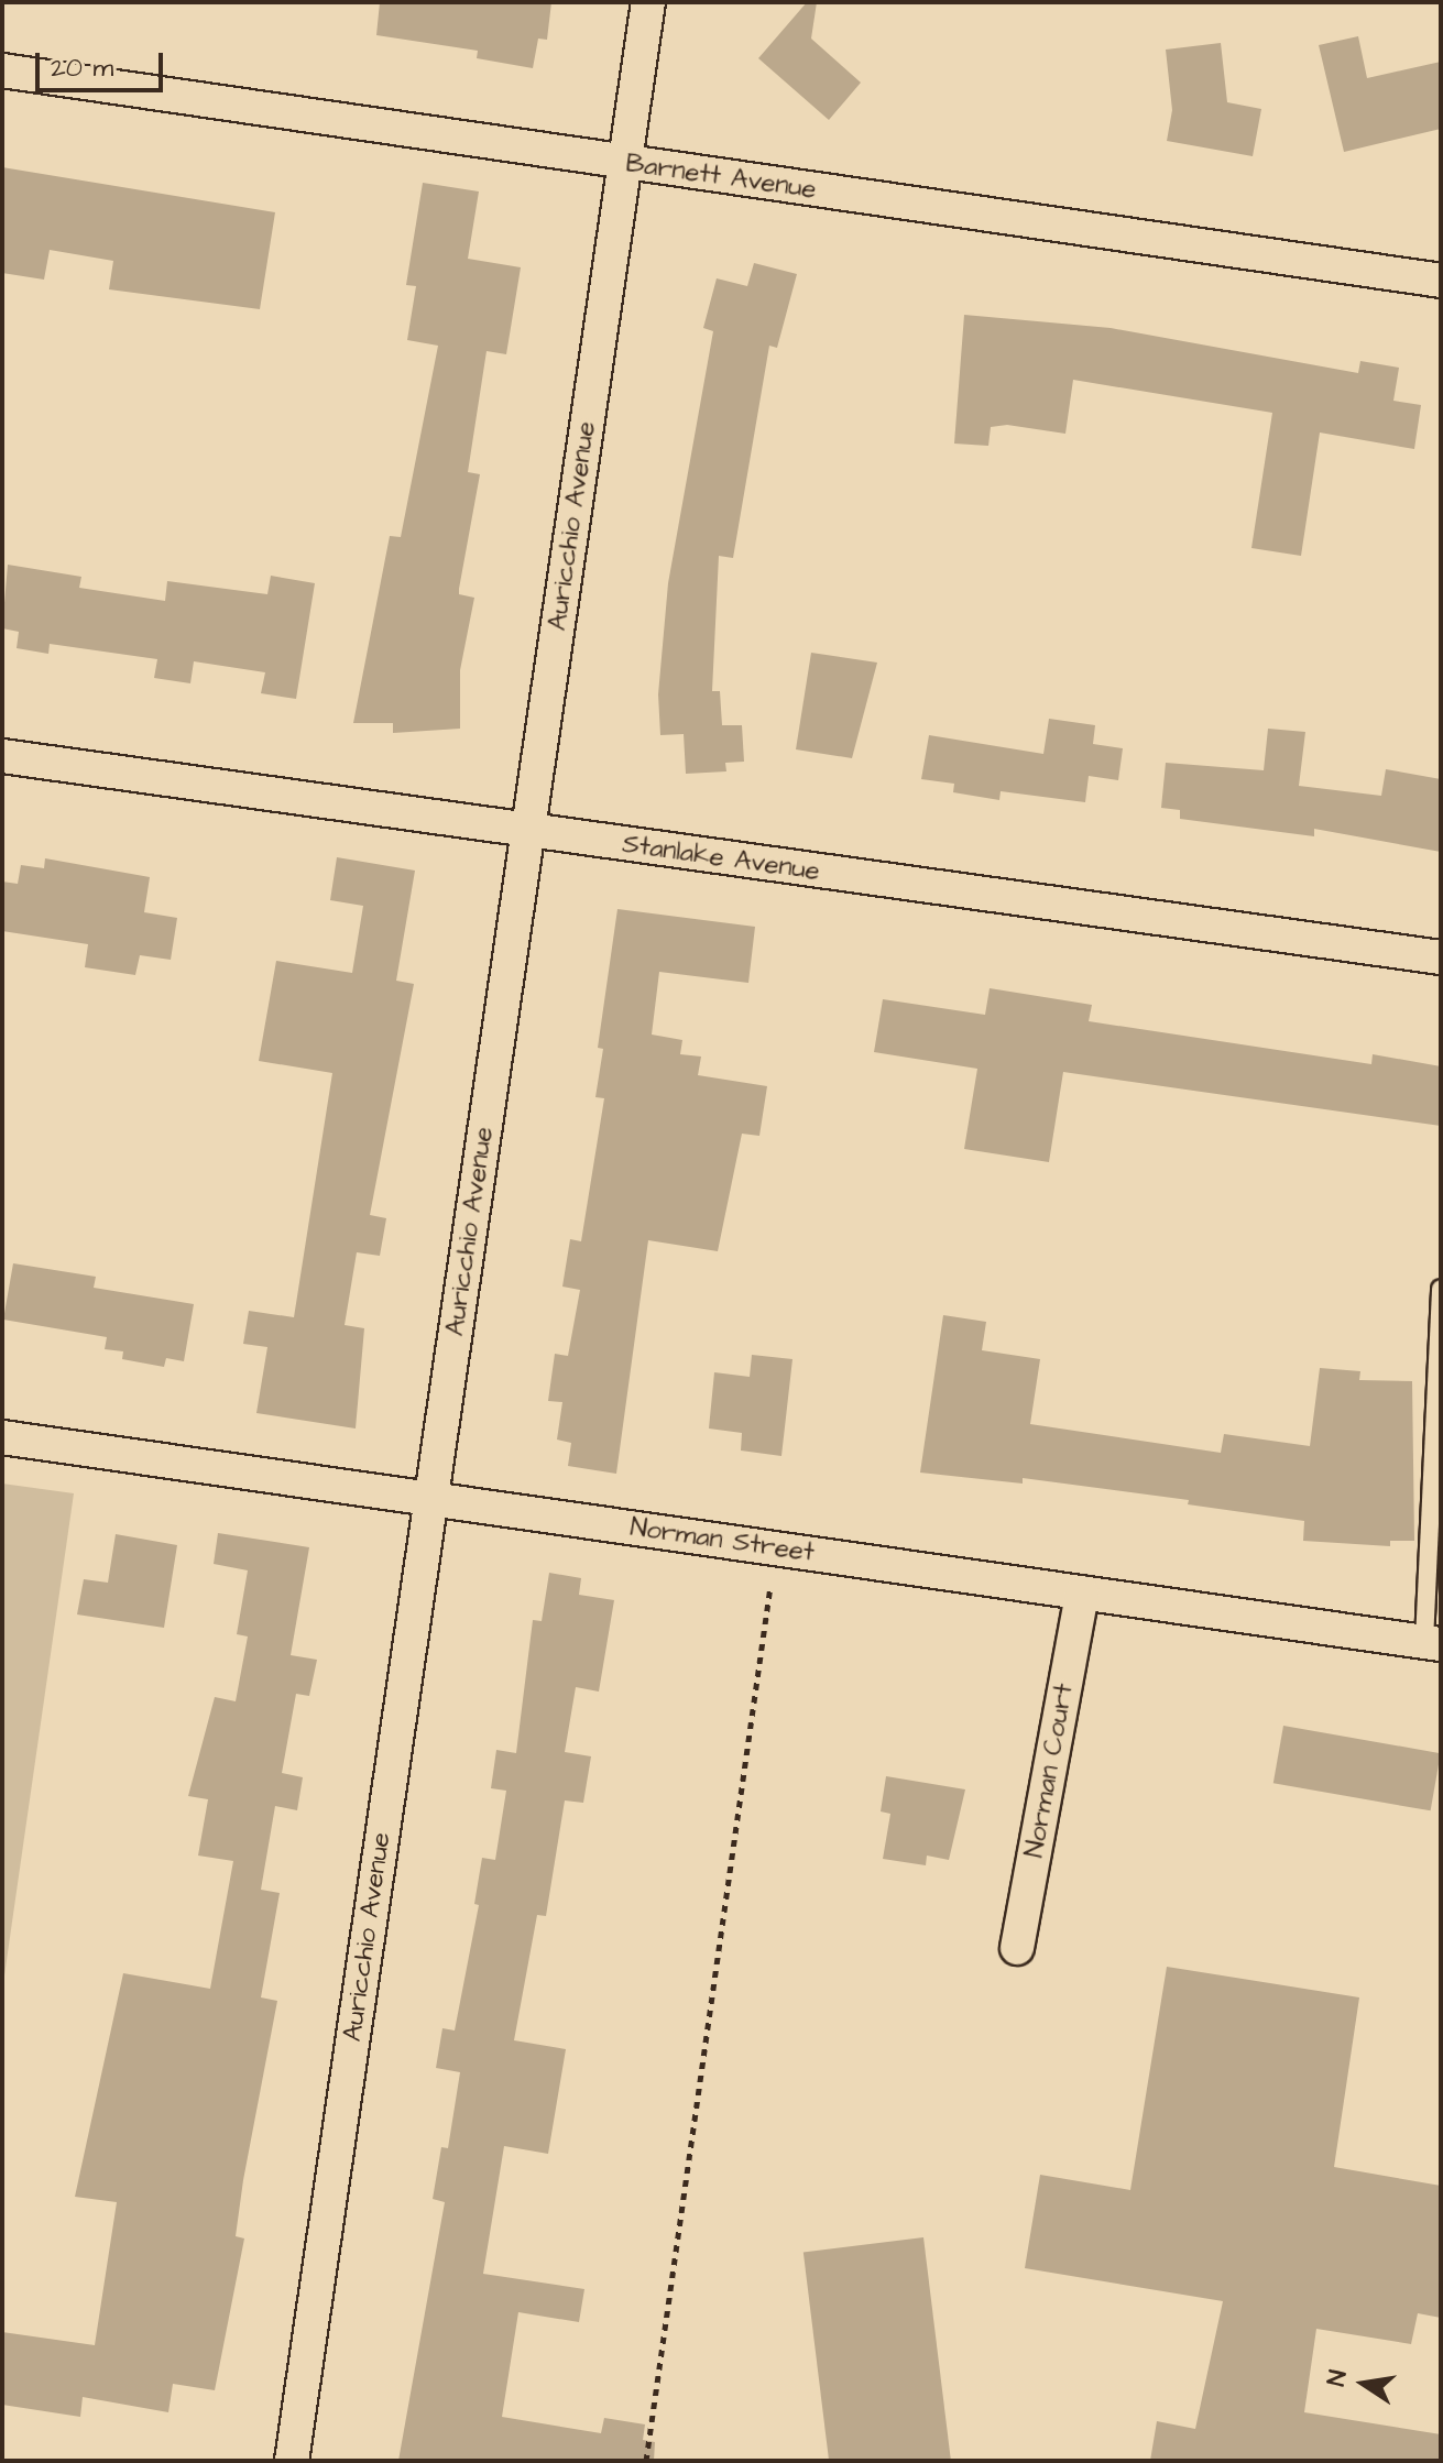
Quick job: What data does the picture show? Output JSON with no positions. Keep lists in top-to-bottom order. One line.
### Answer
{"streets":{"street":["Barnett Avenue","Auricchio Avenue","Stanlake Avenue","Norman Street","Norman Court"]},"crossings":[["Barnett Avenue","Auricchio Avenue"],["Auricchio Avenue","Stanlake Avenue"],["Auricchio Avenue","Norman Street"],["Norman Street","Norman Court"]],"scale_bar":"20 m","north":"left"}
